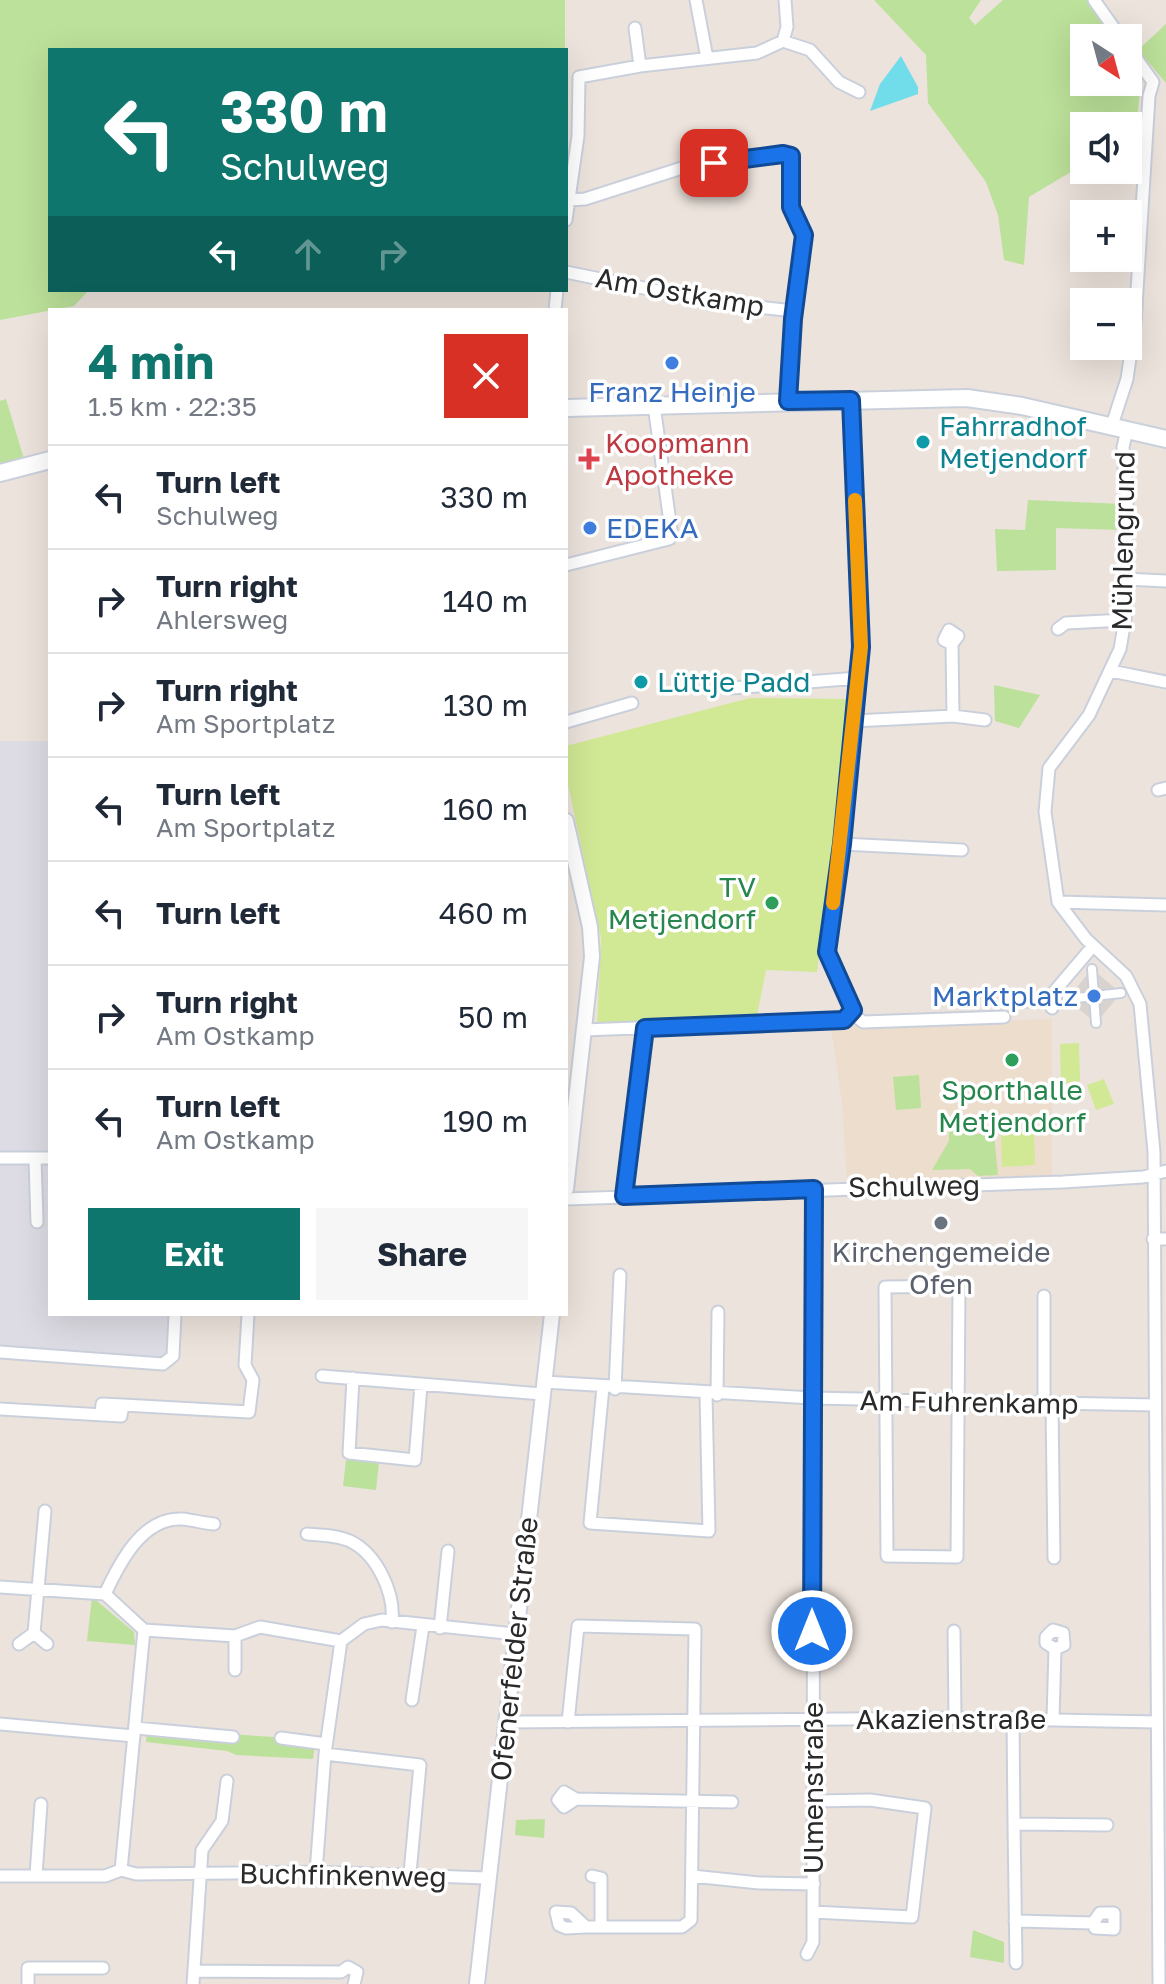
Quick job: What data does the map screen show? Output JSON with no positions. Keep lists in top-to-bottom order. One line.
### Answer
{"streets":{"street":["Am Ostkamp","Mühlengrund","Schulweg","Am Fuhrenkamp","Ofenerfelder Straße","Akazienstraße","Ulmenstraße","Buchfinkenweg"]},"crossings":[["Schulweg","Ulmenstraße"],["Am Fuhrenkamp","Ofenerfelder Straße"],["Am Fuhrenkamp","Ulmenstraße"],["Ofenerfelder Straße","Akazienstraße"],["Ofenerfelder Straße","Buchfinkenweg"],["Akazienstraße","Ulmenstraße"]],"places":{"other":["Franz Heinje","Fahrradhof Metjendorf","EDEKA","Lüttje Padd","TV Metjendorf","Marktplatz","Sporthalle Metjendorf","Kirchengemeide Ofen"],"health":["Koopmann Apotheke"]},"north":"bottom right","page":{"map_buttons":["+","−"],"turn":["330 m","Schulweg"],"heading":["4 min","1.5 km · 22:35"],"list":[{"name":"Turn left","note":"Schulweg","value":"330 m"},{"name":"Turn right","note":"Ahlersweg","value":"140 m"},{"name":"Turn right","note":"Am Sportplatz","value":"130 m"},{"name":"Turn left","note":"Am Sportplatz","value":"160 m"},{"name":"Turn left","value":"460 m"},{"name":"Turn right","note":"Am Ostkamp","value":"50 m"},{"name":"Turn left","note":"Am Ostkamp","value":"190 m"}],"buttons":["Exit","Share"]}}
